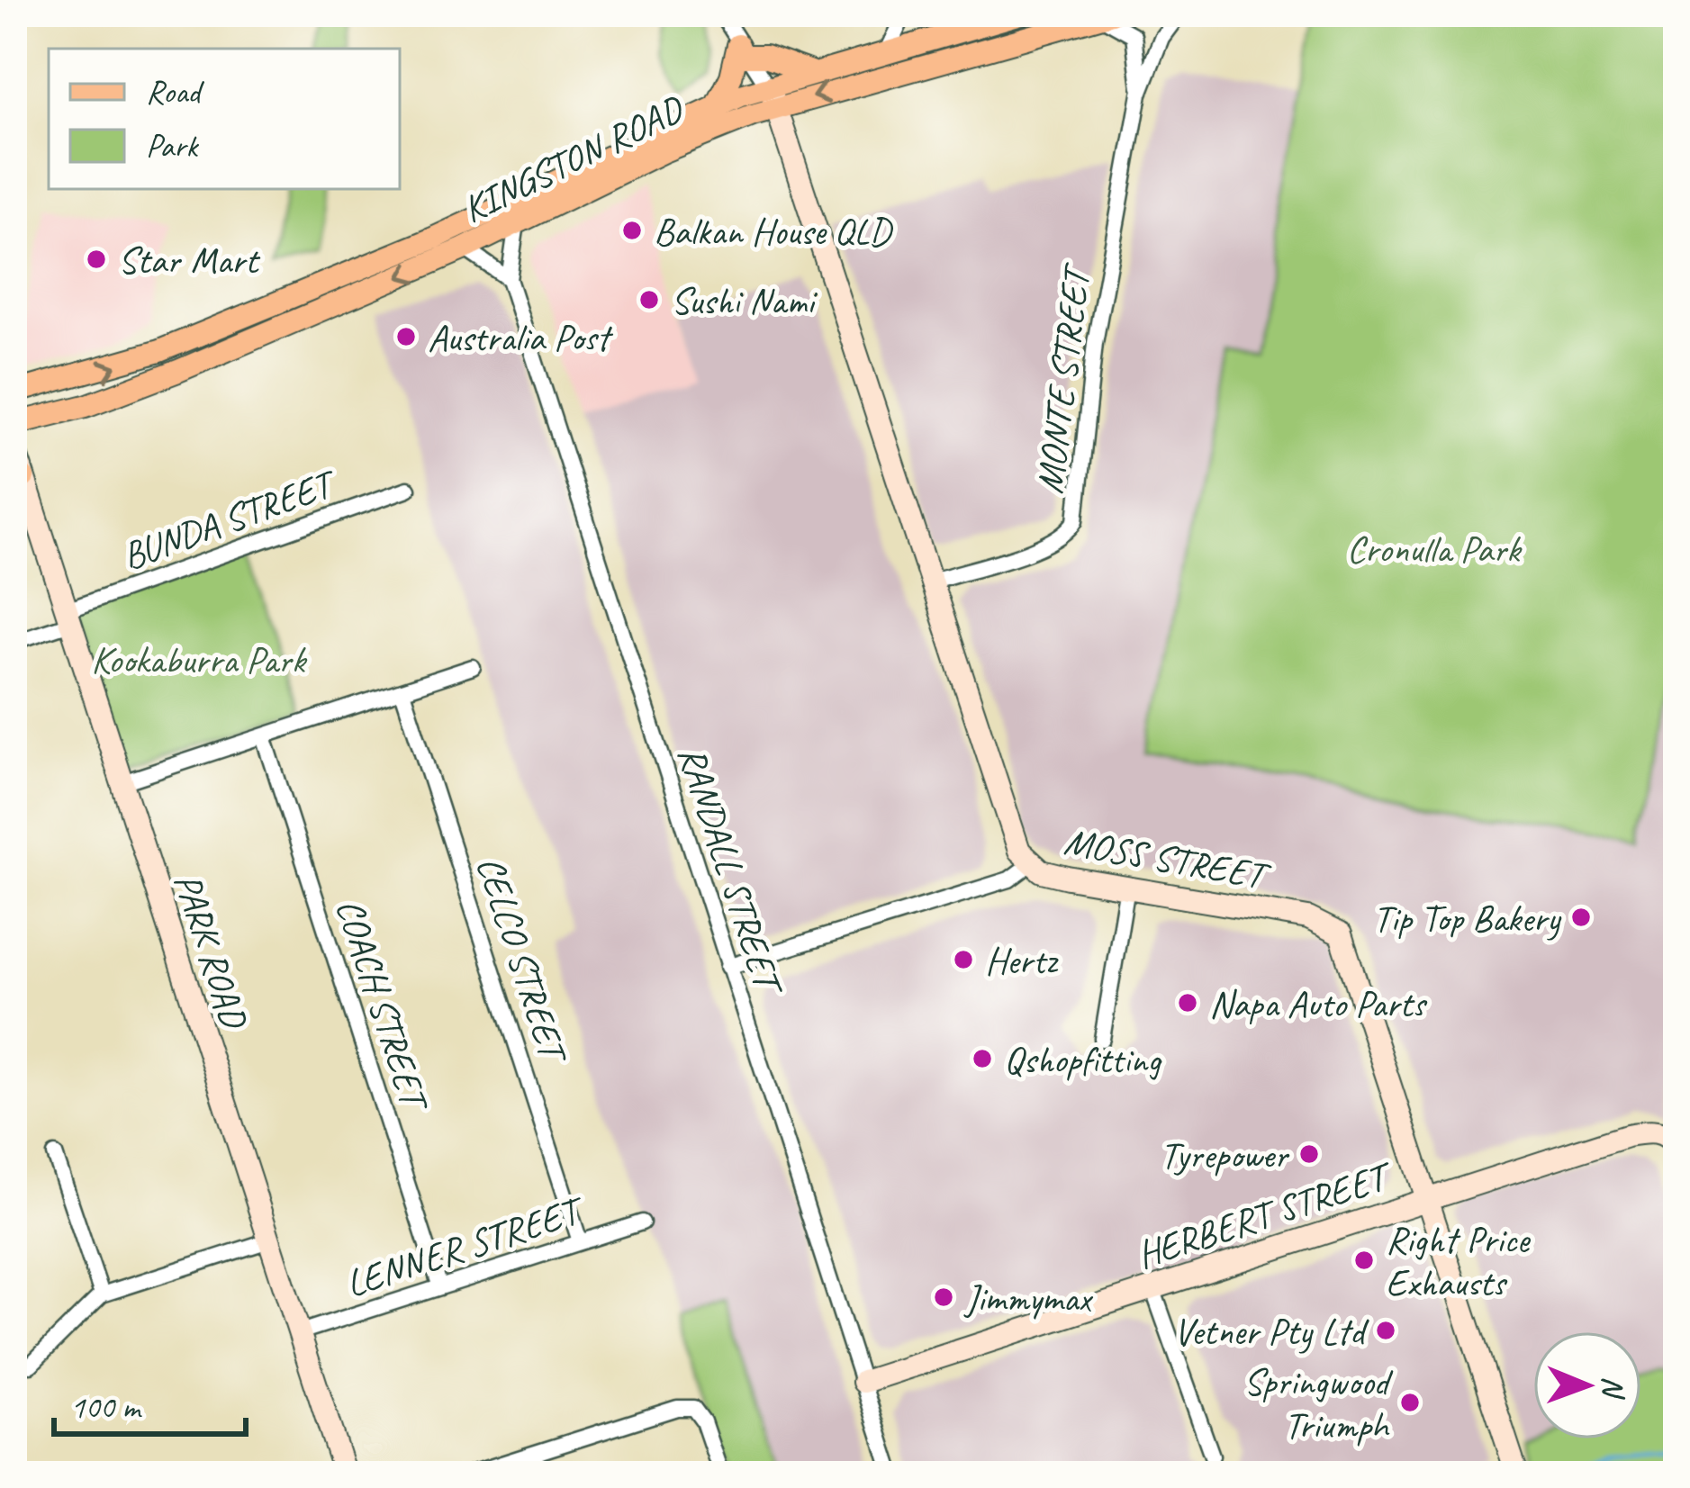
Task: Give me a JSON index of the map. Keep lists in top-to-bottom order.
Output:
{
  "streets": {
    "main road": ["KINGSTON ROAD"],
    "street": [
      "MONTE STREET",
      "BUNDA STREET",
      "MOSS STREET",
      "RANDALL STREET",
      "PARK ROAD",
      "CELCO STREET",
      "COACH STREET",
      "HERBERT STREET",
      "LENNER STREET"
    ]
  },
  "crossings": [
    ["KINGSTON ROAD", "MONTE STREET"],
    ["KINGSTON ROAD", "MOSS STREET"],
    ["KINGSTON ROAD", "RANDALL STREET"],
    ["MONTE STREET", "MOSS STREET"],
    ["BUNDA STREET", "PARK ROAD"],
    ["MOSS STREET", "HERBERT STREET"],
    ["RANDALL STREET", "HERBERT STREET"],
    ["PARK ROAD", "LENNER STREET"],
    ["CELCO STREET", "LENNER STREET"],
    ["COACH STREET", "LENNER STREET"]
  ],
  "parks": ["Cronulla Park", "Kookaburra Park"],
  "places": [
    "Balkan House QLD",
    "Star Mart",
    "Sushi Nami",
    "Australia Post",
    "Tip Top Bakery",
    "Hertz",
    "Napa Auto Parts",
    "Qshopfitting",
    "Tyrepower",
    "Right Price Exhausts",
    "Jimmymax",
    "Vetner Pty Ltd",
    "Springwood Triumph"
  ],
  "legend": ["Road", "Park"],
  "scale_bar": "100 m",
  "north": "right"
}
